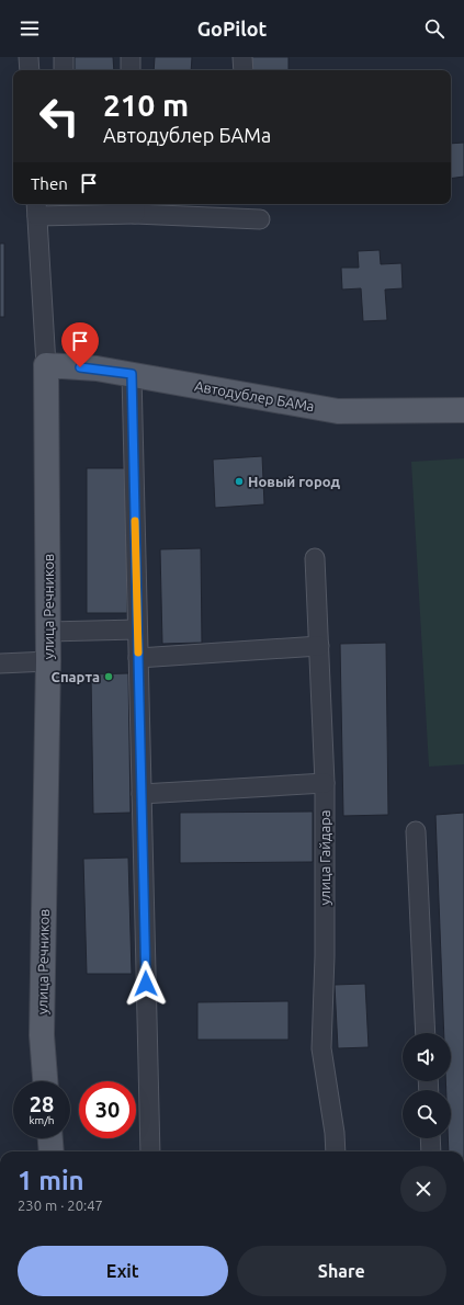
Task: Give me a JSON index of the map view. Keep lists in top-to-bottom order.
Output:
{
  "streets": {
    "main road": ["Автодублер БАМа", "улица Речников"],
    "street": ["улица Гайдара"]
  },
  "crossings": [
    ["Автодублер БАМа", "улица Речников"]
  ],
  "places": ["Новый город", "Спарта"],
  "page": {
    "header": "GoPilot",
    "turn": ["210 m", "Автодублер БАМа"],
    "then": "Then",
    "speed": "28 km/h",
    "limit": "30",
    "heading": ["1 min", "230 m · 20:47"],
    "buttons": ["Exit", "Share"]
  }
}
